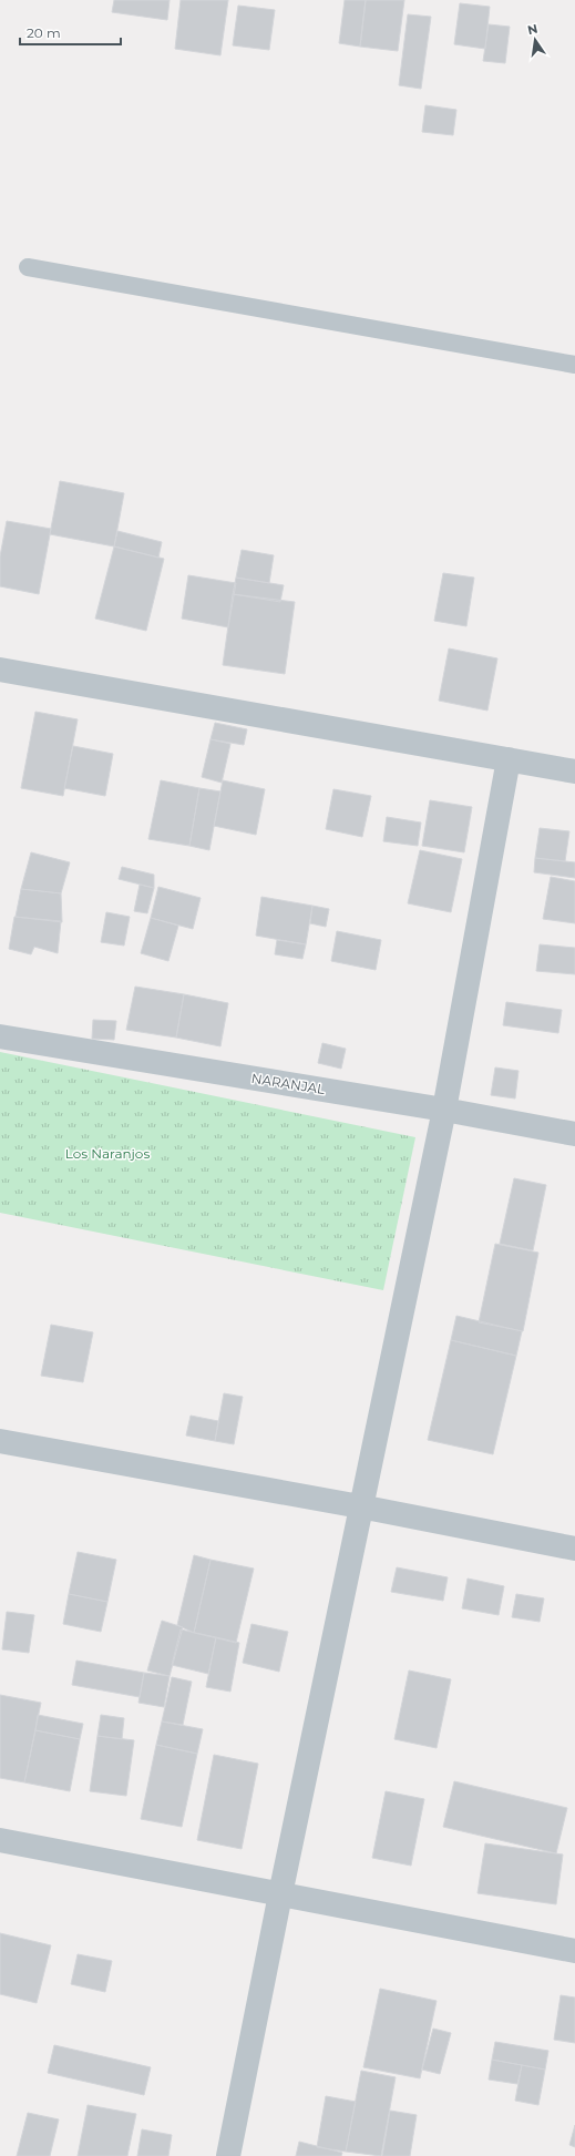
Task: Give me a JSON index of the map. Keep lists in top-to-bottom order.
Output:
{
  "streets": {
    "street": ["NARANJAL"]
  },
  "parks": ["Los Naranjos"],
  "scale_bar": "20 m",
  "north": "top"
}
